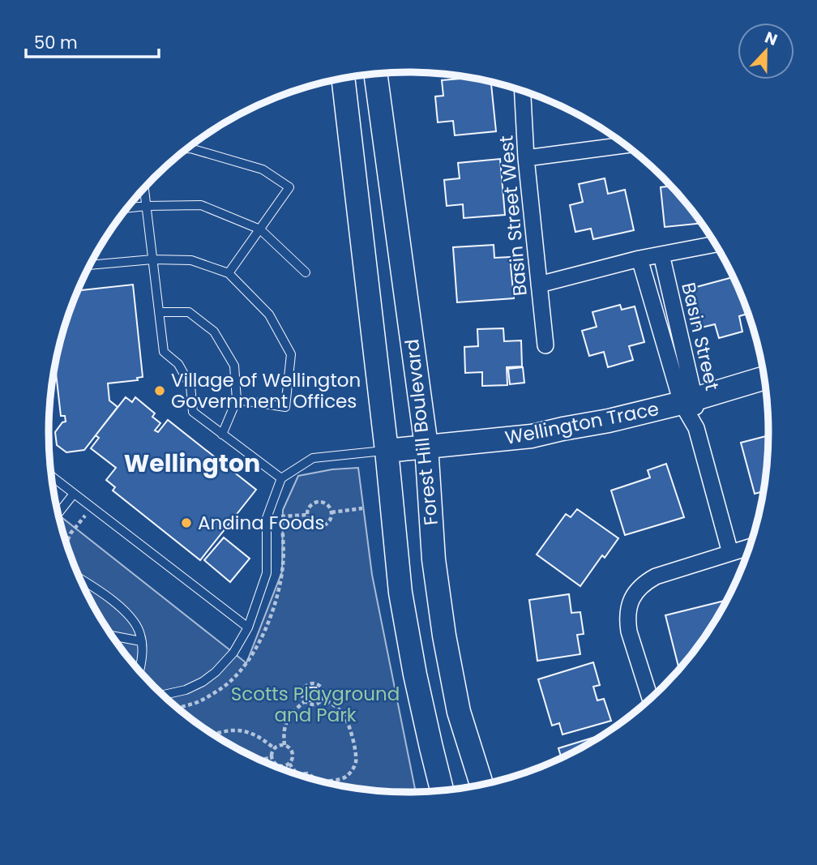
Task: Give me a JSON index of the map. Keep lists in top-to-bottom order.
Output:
{
  "streets": {
    "main road": ["Wellington Trace", "Forest Hill Boulevard"],
    "street": ["Basin Street West", "Basin Street"]
  },
  "crossings": [
    ["Basin Street", "Wellington Trace"],
    ["Wellington Trace", "Forest Hill Boulevard"]
  ],
  "districts": ["Wellington"],
  "parks": ["Scotts Playground and Park"],
  "places": ["Village of Wellington Government Offices", "Andina Foods"],
  "scale_bar": "50 m",
  "north": "top"
}
